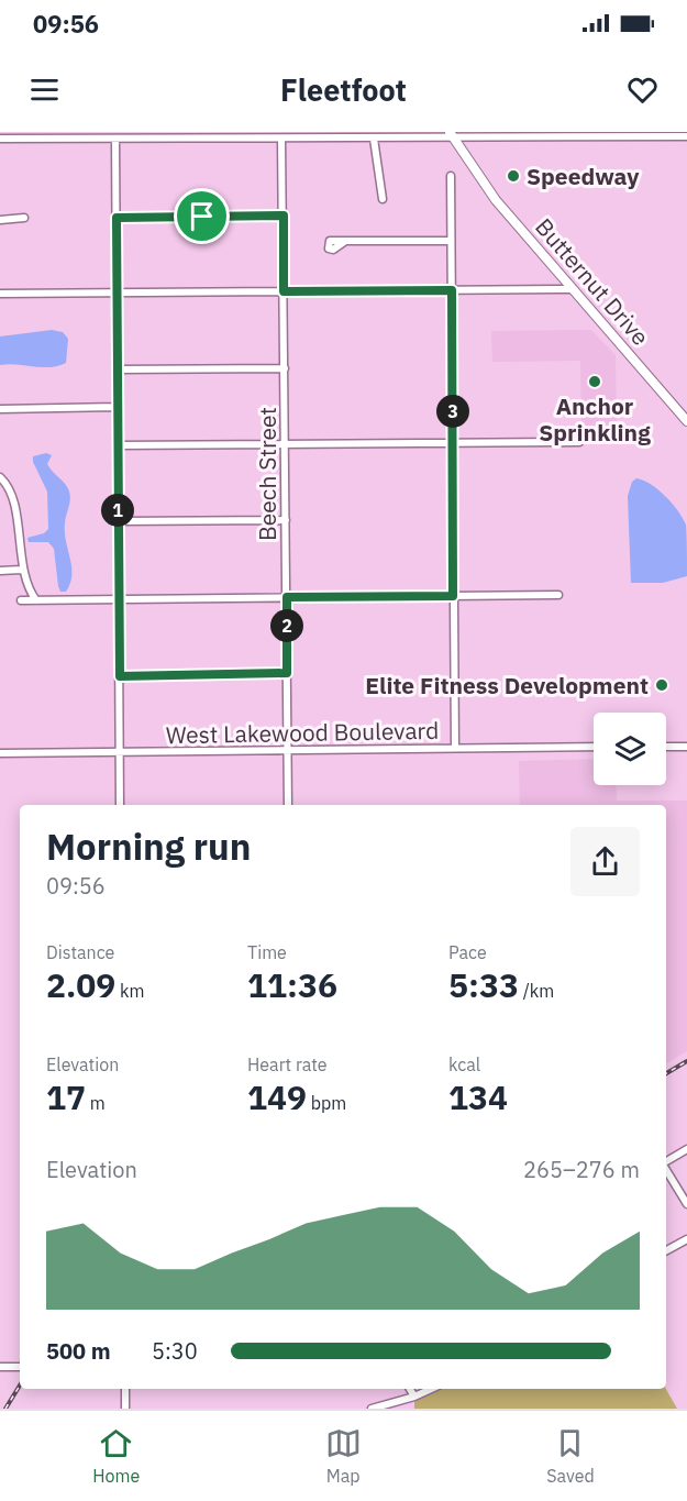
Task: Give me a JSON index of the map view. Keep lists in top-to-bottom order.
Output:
{
  "streets": {
    "main road": ["Butternut Drive"],
    "street": ["Beech Street", "West Lakewood Boulevard"]
  },
  "crossings": [
    ["Beech Street", "West Lakewood Boulevard"]
  ],
  "places": ["Speedway", "Anchor Sprinkling", "Elite Fitness Development"],
  "page": {
    "status": "09:56",
    "header": "Fleetfoot",
    "pins": ["3", "1", "2"],
    "heading": ["Morning run", "09:56"],
    "stats": [
      ["Distance", "2.09 km"],
      ["Time", "11:36"],
      ["Pace", "5:33 /km"],
      ["Elevation", "17 m"],
      ["Heart rate", "149 bpm"],
      ["kcal", "134"]
    ],
    "chart": ["Elevation", "265–276 m"],
    "list": [
      {
        "name": "500 m",
        "note": "5:30"
      }
    ],
    "tabs": ["Home", "Map", "Saved"]
  }
}
